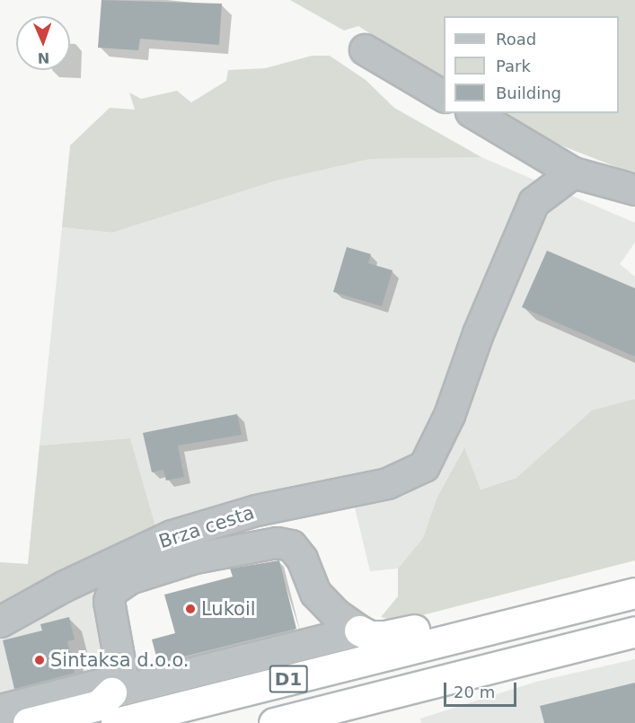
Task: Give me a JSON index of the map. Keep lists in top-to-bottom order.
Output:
{
  "streets": {
    "highway": ["D1"],
    "street": ["Brza cesta"]
  },
  "places": ["Lukoil", "Sintaksa d.o.o."],
  "legend": ["Road", "Park", "Building"],
  "scale_bar": "20 m",
  "north": "bottom"
}
